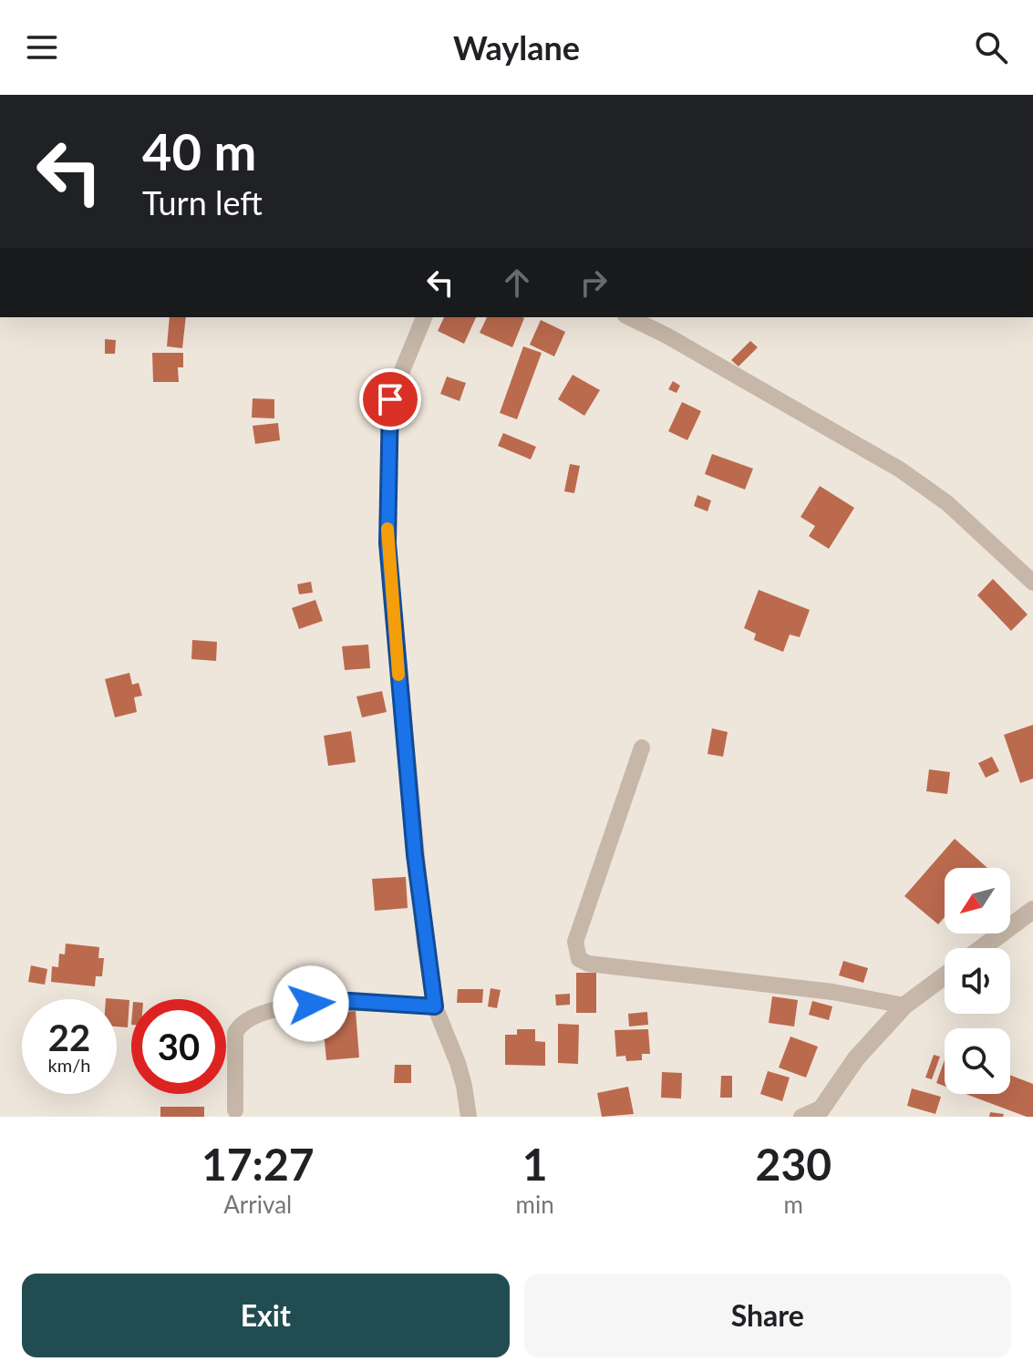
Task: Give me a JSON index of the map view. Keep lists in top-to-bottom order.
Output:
{
  "north": "bottom left",
  "page": {
    "header": "Waylane",
    "turn": ["40 m", "Turn left"],
    "speed": "22 km/h",
    "limit": "30",
    "eta": [
      "17:27",
      "Arrival",
      "1",
      "min",
      "230",
      "m"
    ],
    "buttons": ["Exit", "Share"]
  }
}
